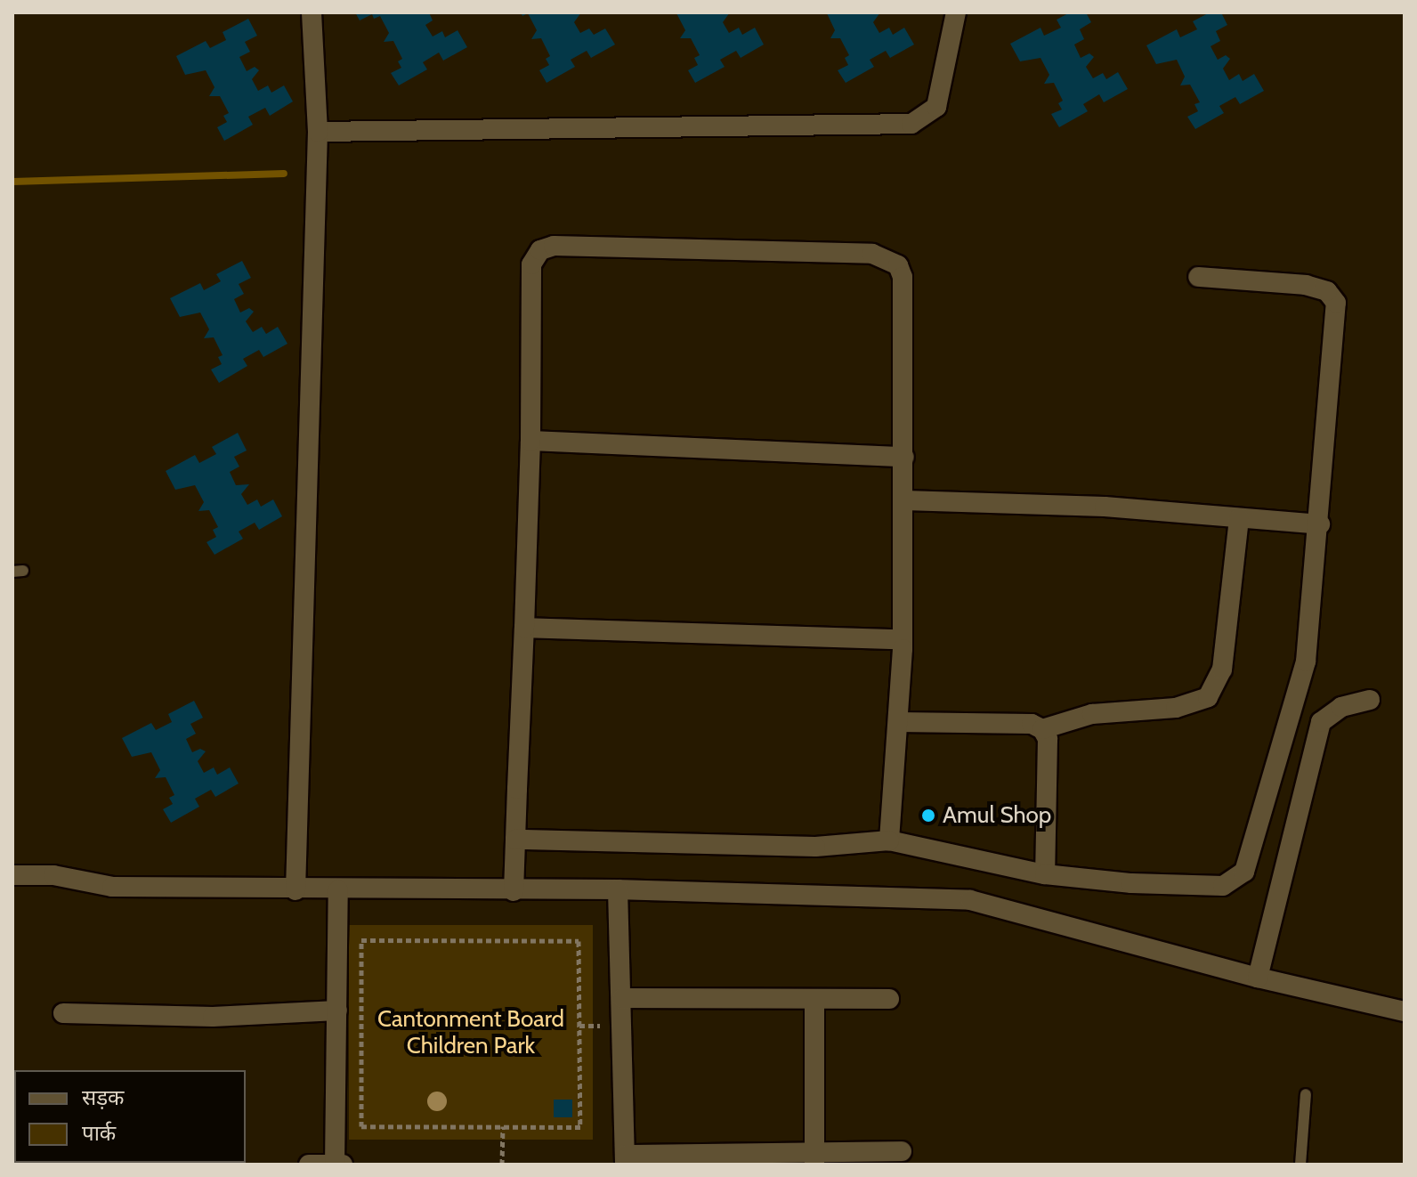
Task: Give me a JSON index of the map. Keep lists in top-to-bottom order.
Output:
{
  "parks": ["Cantonment Board Children Park"],
  "places": ["Amul Shop"],
  "legend": ["सड़क", "पार्क"]
}
